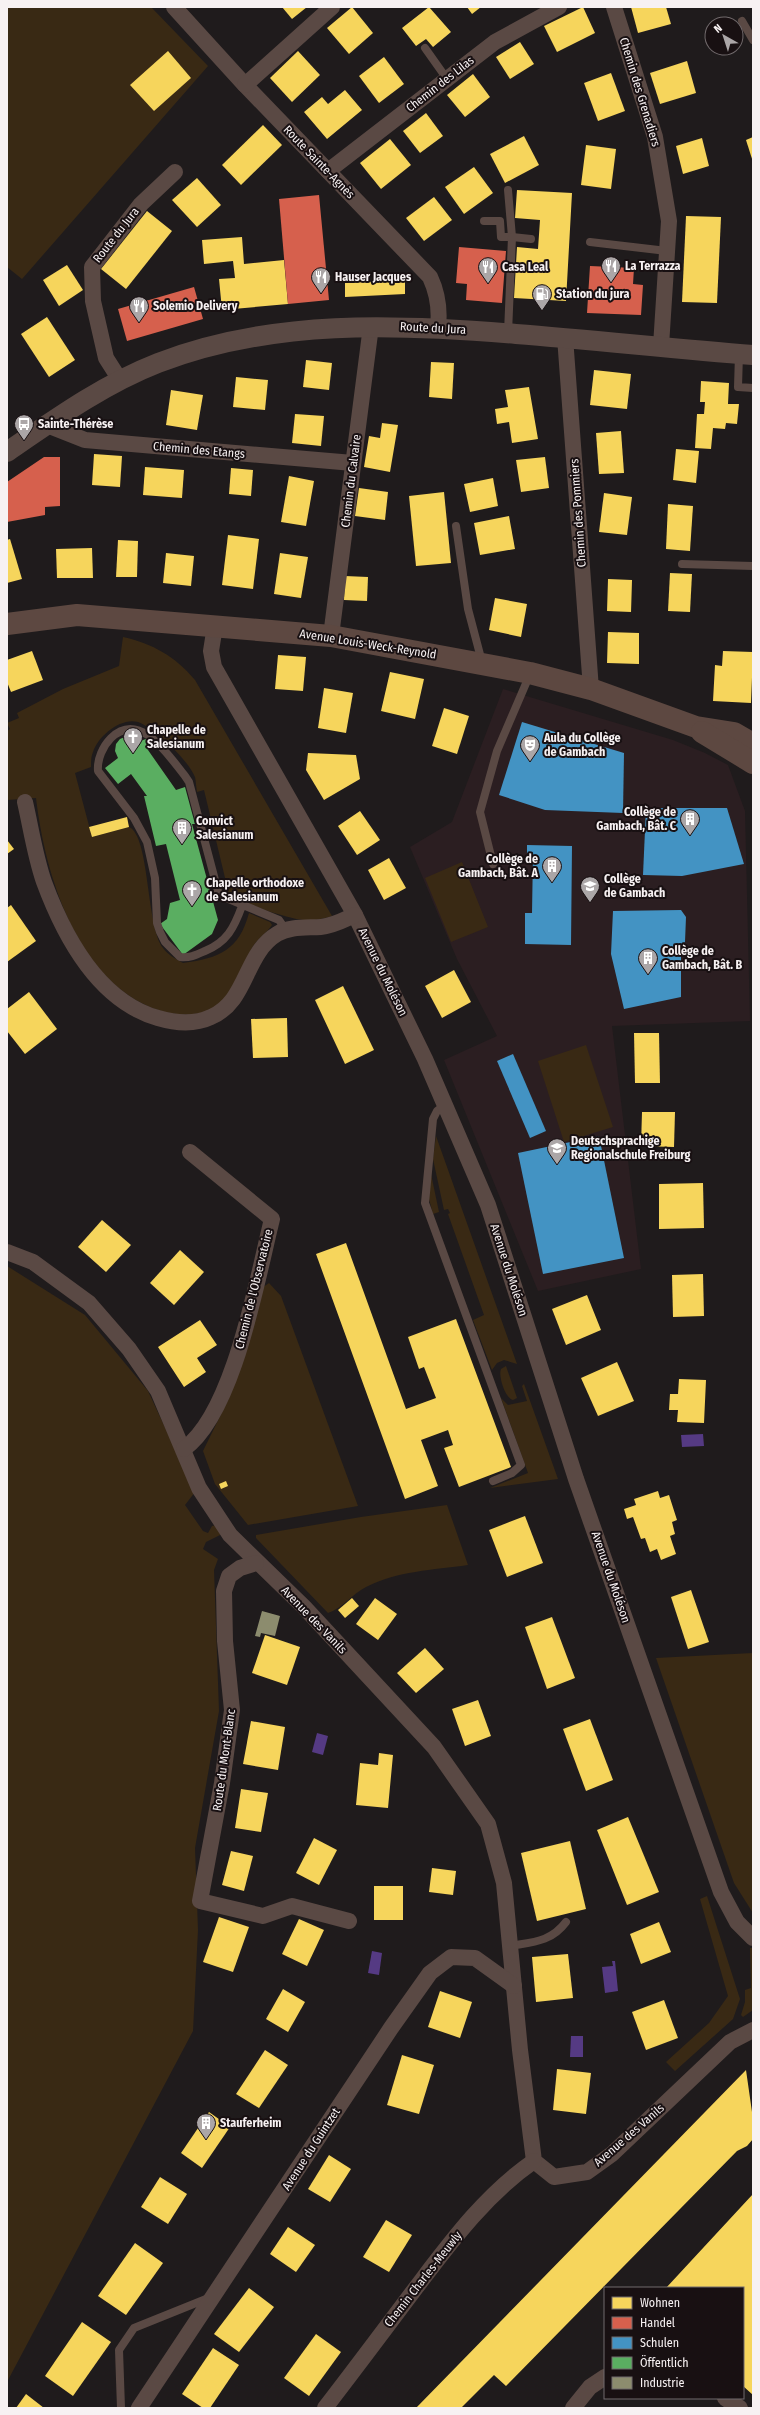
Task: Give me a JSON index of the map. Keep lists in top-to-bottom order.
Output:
{
  "streets": {
    "main road": ["Avenue Louis-Weck-Reynold"],
    "street": [
      "Chemin des Lilas",
      "Chemin des Grenadiers",
      "Route Sainte-Agnès",
      "Route du Jura",
      "Chemin des Etangs",
      "Chemin du Calvaire",
      "Chemin des Pommiers",
      "Avenue du Moléson",
      "Chemin de l'Observatoire",
      "Avenue des Vanils",
      "Route du Mont-Blanc",
      "Avenue du Guintzet",
      "Chemin Charles-Meuwly"
    ]
  },
  "crossings": [
    ["Chemin des Lilas", "Route Sainte-Agnès"],
    ["Chemin des Grenadiers", "Route du Jura"],
    ["Route Sainte-Agnès", "Route du Jura"],
    ["Route du Jura", "Chemin des Etangs"],
    ["Route du Jura", "Chemin du Calvaire"],
    ["Route du Jura", "Chemin des Pommiers"],
    ["Chemin des Etangs", "Chemin du Calvaire"],
    ["Chemin du Calvaire", "Avenue Louis-Weck-Reynold"],
    ["Chemin des Pommiers", "Avenue Louis-Weck-Reynold"],
    ["Avenue Louis-Weck-Reynold", "Avenue du Moléson"],
    ["Chemin de l'Observatoire", "Avenue des Vanils"],
    ["Avenue des Vanils", "Route du Mont-Blanc"],
    ["Avenue des Vanils", "Avenue du Guintzet"],
    ["Avenue des Vanils", "Chemin Charles-Meuwly"]
  ],
  "places": {
    "restaurant": [
      "La Terrazza",
      "Casa Leal",
      "Hauser Jacques",
      "Solemio Delivery"
    ],
    "fuel station": ["Station du jura"],
    "bus stop": ["Sainte-Thérèse"],
    "church": ["Chapelle de Salesianum", "Chapelle orthodoxe de Salesianum"],
    "theatre": ["Aula du Collège de Gambach"],
    "building": [
      "Collège de Gambach, Bât. C",
      "Convict Salesianum",
      "Collège de Gambach, Bât. A",
      "Collège de Gambach, Bât. B",
      "Stauferheim"
    ],
    "school or university": ["Collège de Gambach", "Deutschsprachige Regionalschule Freiburg"]
  },
  "legend": [
    "Wohnen",
    "Handel",
    "Schulen",
    "Öffentlich",
    "Industrie"
  ],
  "north": "top left"
}
